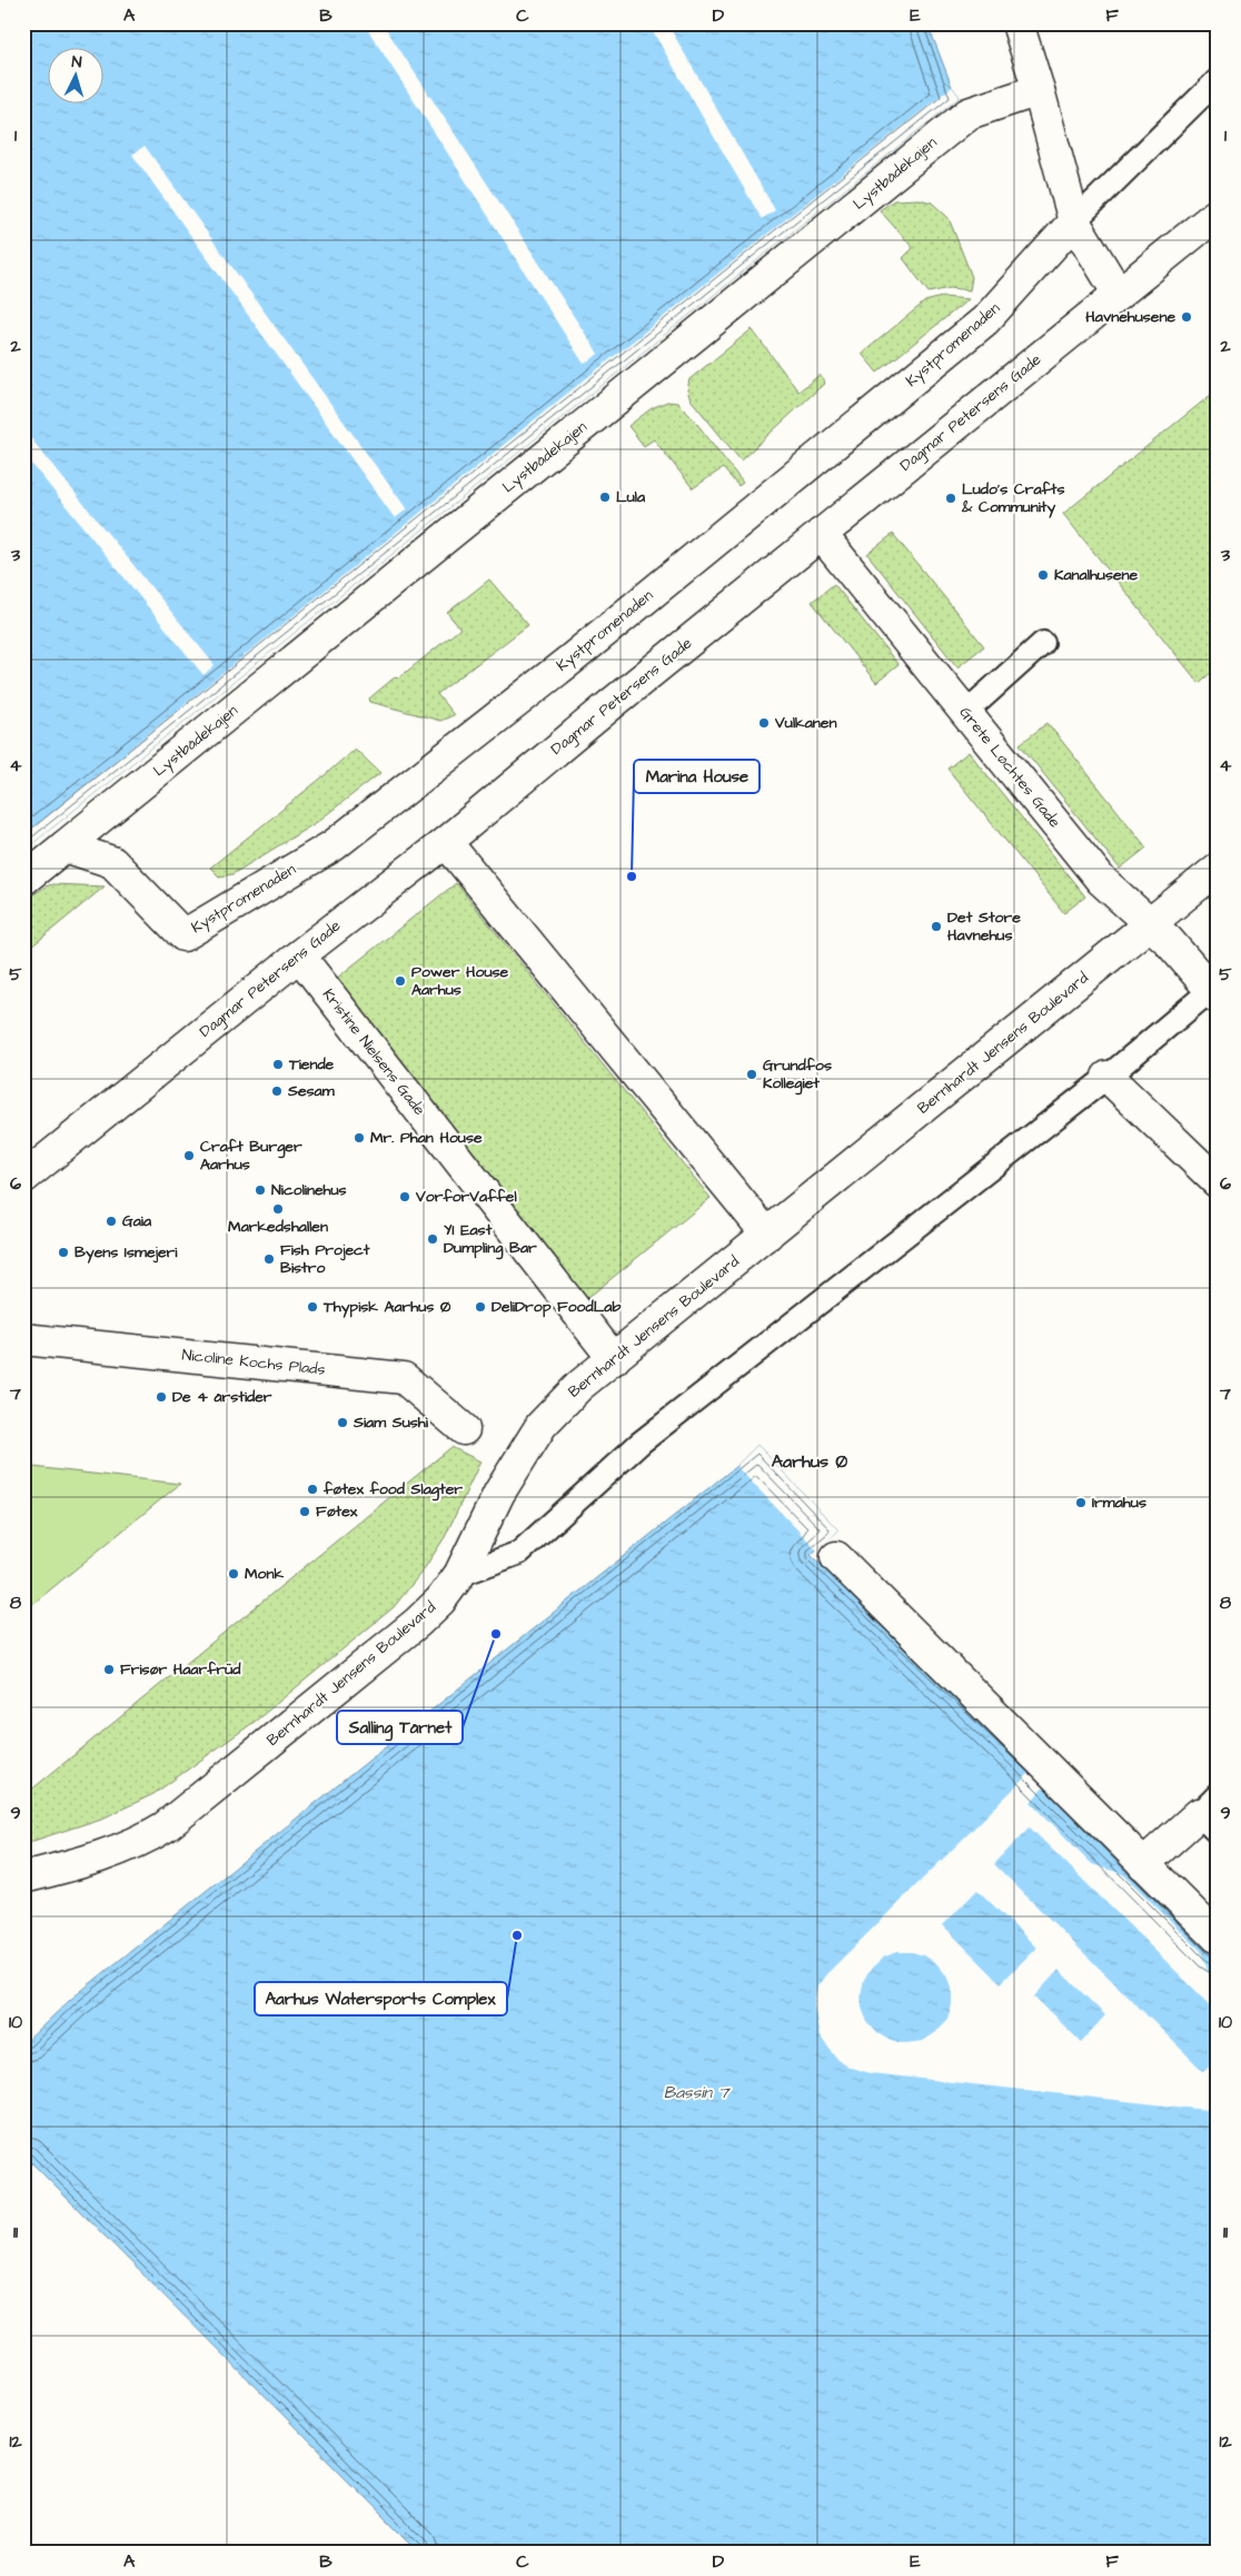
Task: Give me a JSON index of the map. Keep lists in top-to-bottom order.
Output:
{
  "streets": {
    "street": [
      "Lystbådekajen",
      "Kystpromenaden",
      "Dagmar Petersens Gade",
      "Grete Løchtes Gade",
      "Bernhardt Jensens Boulevard",
      "Kristine Nielsens Gade",
      "Nicoline Kochs Plads"
    ]
  },
  "crossings": [
    ["Lystbådekajen", "Kystpromenaden"],
    ["Dagmar Petersens Gade", "Grete Løchtes Gade"],
    ["Dagmar Petersens Gade", "Kristine Nielsens Gade"],
    ["Grete Løchtes Gade", "Bernhardt Jensens Boulevard"],
    ["Bernhardt Jensens Boulevard", "Kristine Nielsens Gade"]
  ],
  "districts": ["Aarhus Ø"],
  "water": ["Bassin 7"],
  "places": [
    "Havnehusene",
    "Lula",
    "Ludo's Crafts & Community",
    "Kanalhusene",
    "Vulkanen",
    "Marina House",
    "Det Store Havnehus",
    "Power House Aarhus",
    "Tiende",
    "Grundfos Kollegiet",
    "Sesam",
    "Mr. Phan House",
    "Craft Burger Aarhus",
    "Nicolinehus",
    "VorforVaffel",
    "Markedshallen",
    "Gaia",
    "YI East Dumpling Bar",
    "Byens Ismejeri",
    "Fish Project Bistro",
    "Thypisk Aarhus Ø",
    "DeliDrop FoodLab",
    "De 4 årstider",
    "Siam Sushi",
    "føtex food Slagter",
    "Irmahus",
    "Føtex",
    "Monk",
    "Salling Tårnet",
    "Frisør Haarfrüd",
    "Aarhus Watersports Complex"
  ],
  "north": "top",
  "grid": {
    "columns": [
      "A",
      "B",
      "C",
      "D",
      "E",
      "F"
    ],
    "rows": [
      "1",
      "2",
      "3",
      "4",
      "5",
      "6",
      "7",
      "8",
      "9",
      "10",
      "11",
      "12"
    ]
  }
}
